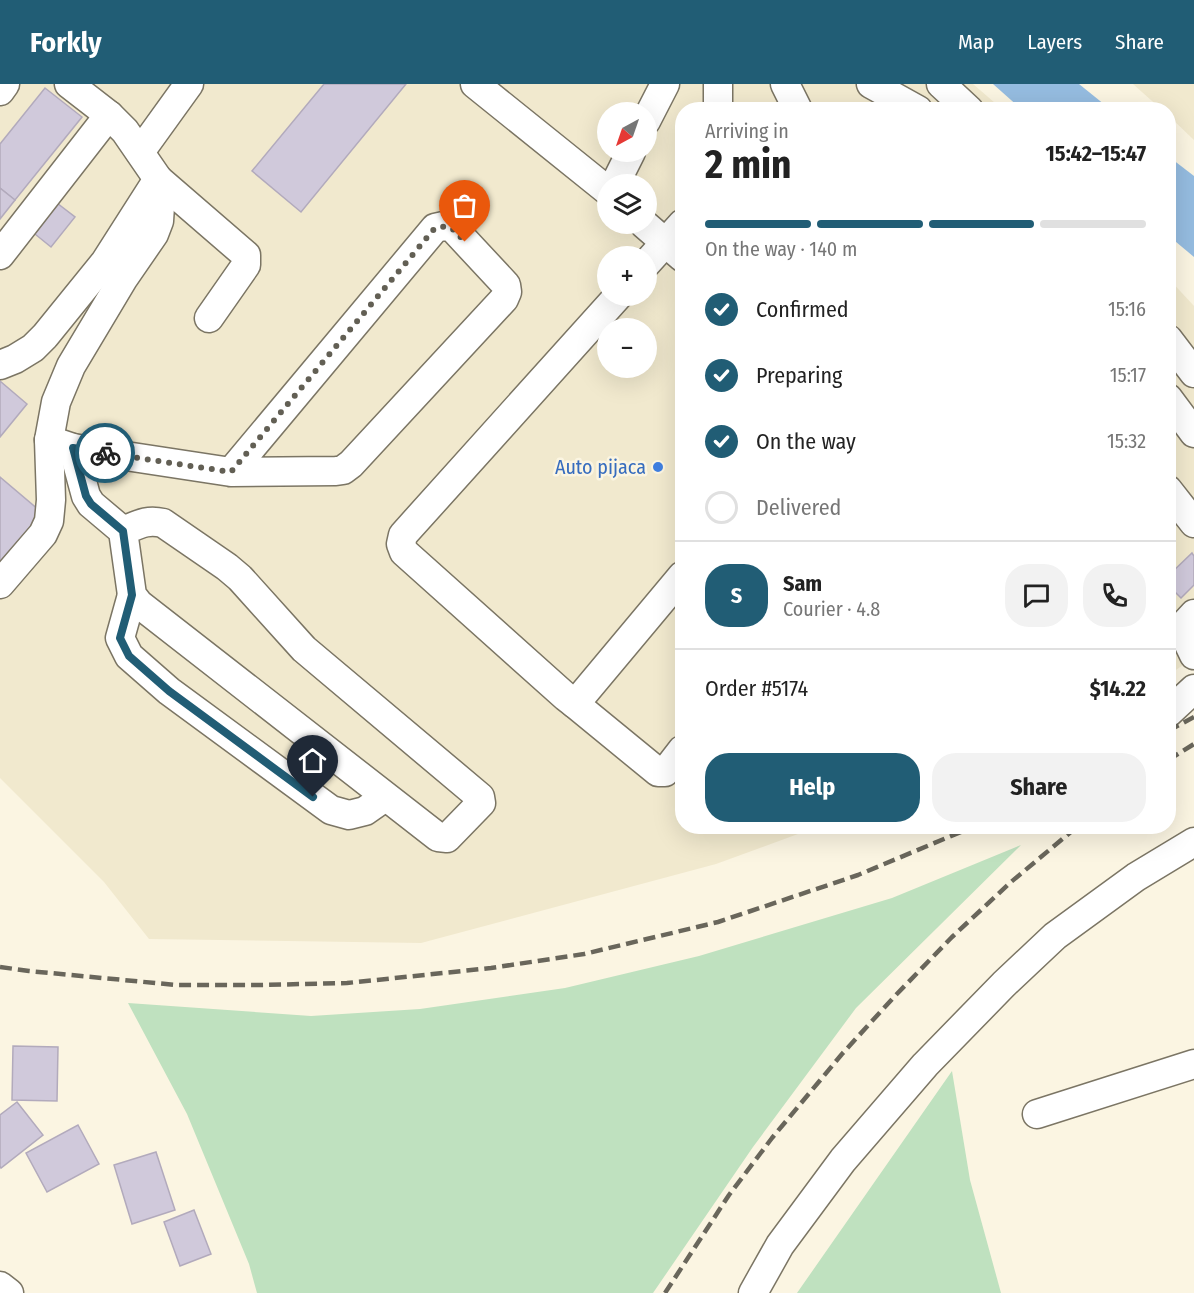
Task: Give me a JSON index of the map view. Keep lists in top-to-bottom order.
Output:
{
  "places": ["Auto pijaca"],
  "north": "bottom left",
  "page": {
    "header": "Forkly",
    "nav": ["Map", "Layers", "Share"],
    "map_buttons": ["+", "−"],
    "heading": ["2 min", "Arriving in", "15:42–15:47"],
    "panel": [
      "Sam",
      "Courier · 4.8",
      "Order #5174",
      "$14.22"
    ],
    "bar": "On the way · 140 m",
    "list": [
      ["Confirmed", "15:16"],
      ["Preparing", "15:17"],
      ["On the way", "15:32"],
      "Delivered"
    ],
    "round": "S",
    "buttons": ["Help", "Share"]
  }
}
